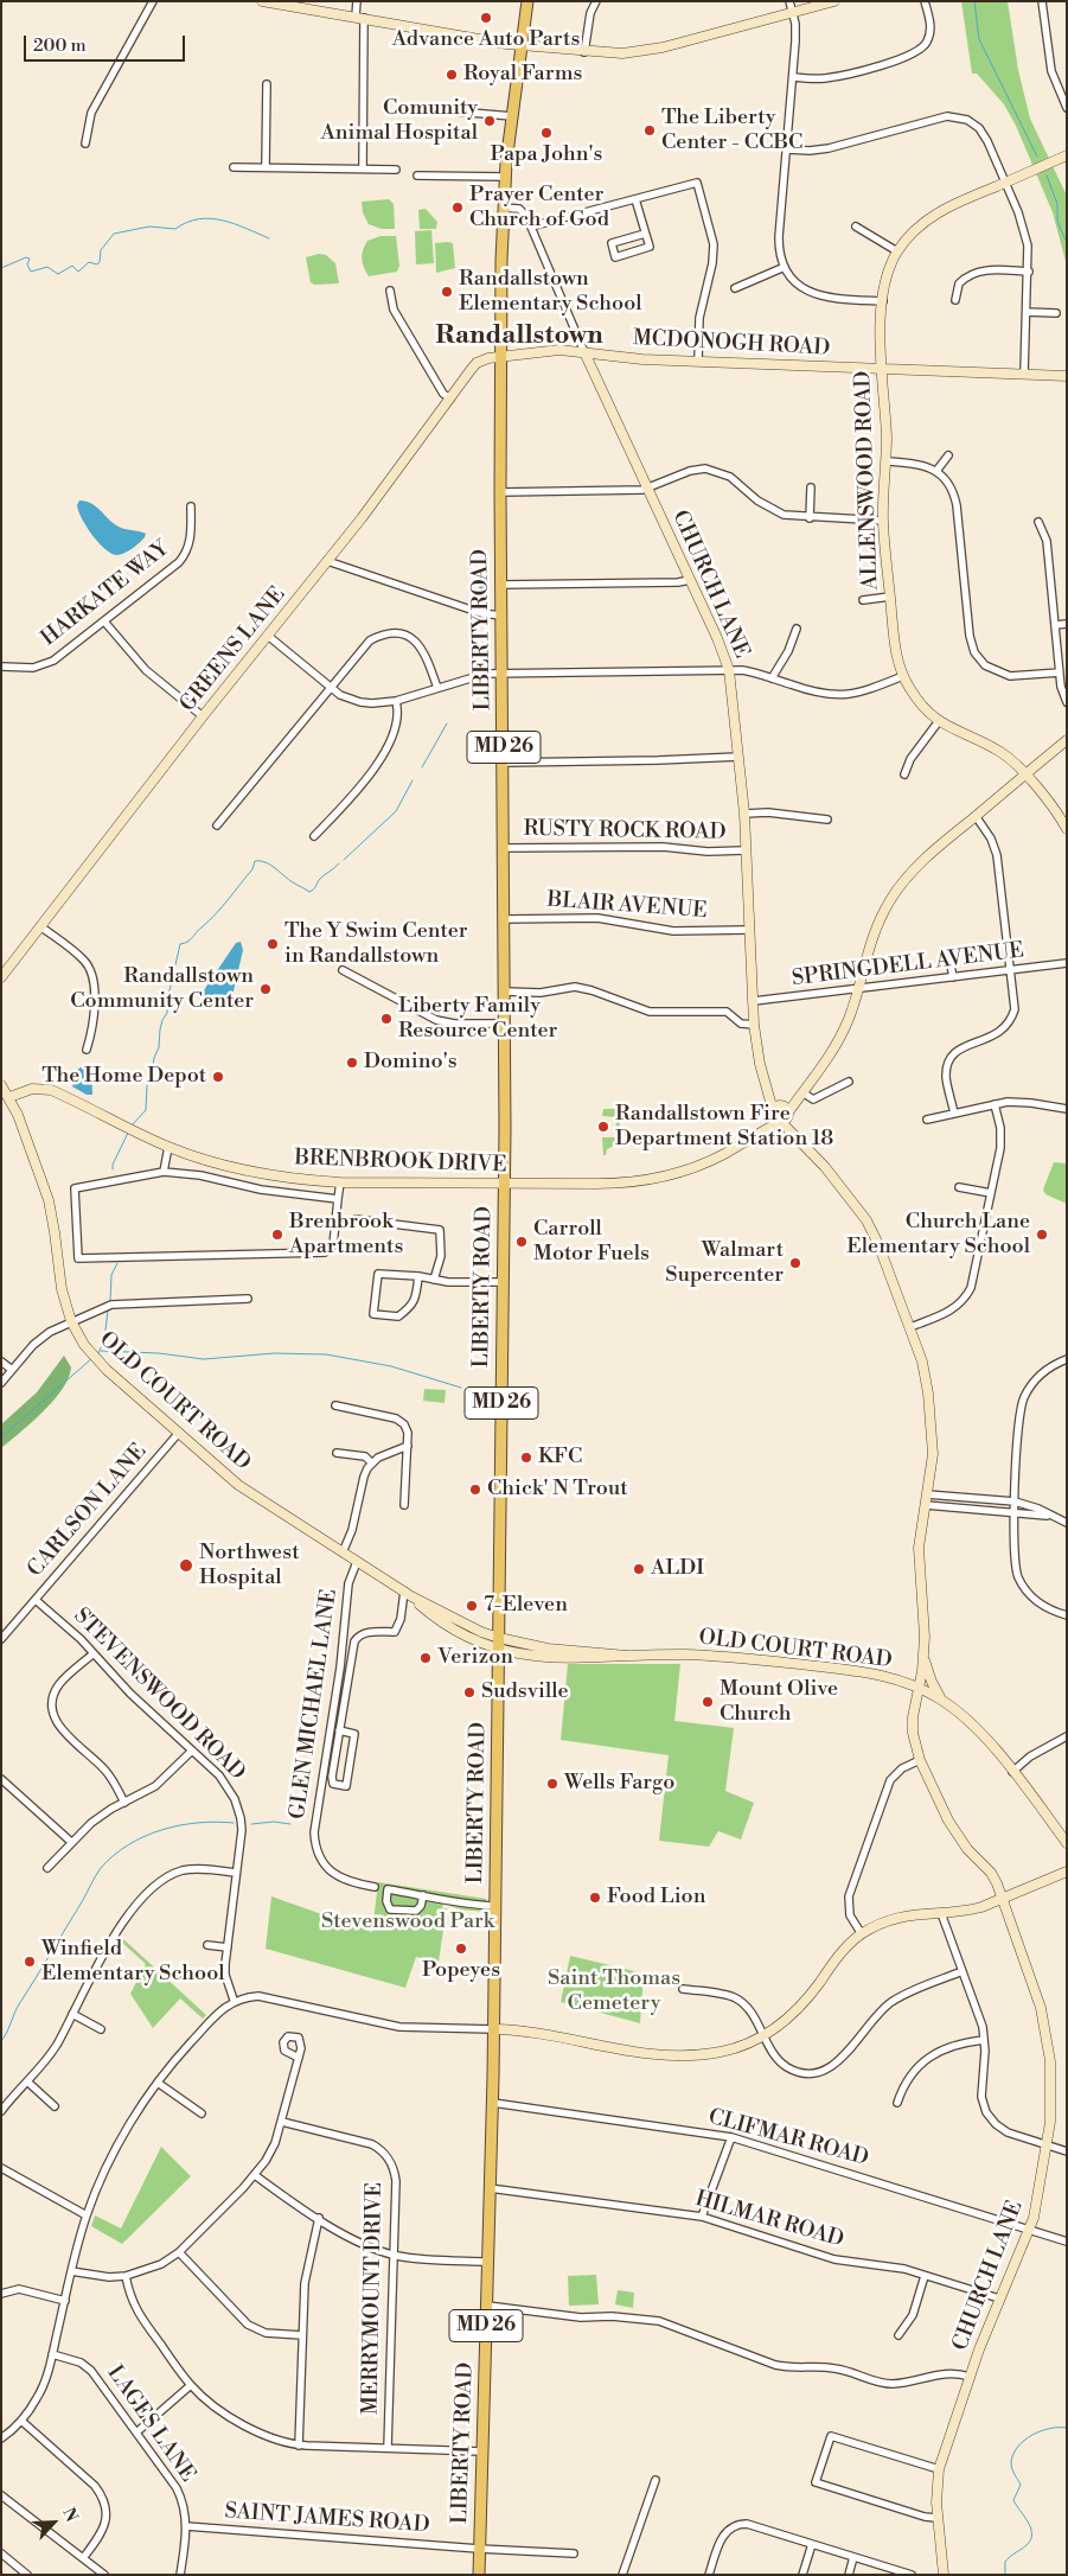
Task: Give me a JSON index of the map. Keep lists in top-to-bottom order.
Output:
{
  "streets": {
    "main road": ["LIBERTY ROAD", "MD 26"],
    "street": [
      "MCDONOGH ROAD",
      "ALLENSWOOD ROAD",
      "CHURCH LANE",
      "HARKATE WAY",
      "GREENS LANE",
      "RUSTY ROCK ROAD",
      "BLAIR AVENUE",
      "SPRINGDELL AVENUE",
      "BRENBROOK DRIVE",
      "OLD COURT ROAD",
      "CARLSON LANE",
      "STEVENSWOOD ROAD",
      "GLEN MICHAEL LANE",
      "CLIFMAR ROAD",
      "HILMAR ROAD",
      "MERRYMOUNT DRIVE",
      "LAGES LANE",
      "SAINT JAMES ROAD"
    ]
  },
  "crossings": [
    ["MCDONOGH ROAD", "ALLENSWOOD ROAD"],
    ["MCDONOGH ROAD", "CHURCH LANE"],
    ["MCDONOGH ROAD", "LIBERTY ROAD"],
    ["MCDONOGH ROAD", "GREENS LANE"],
    ["ALLENSWOOD ROAD", "BRENBROOK DRIVE"],
    ["CHURCH LANE", "LIBERTY ROAD"],
    ["CHURCH LANE", "RUSTY ROCK ROAD"],
    ["CHURCH LANE", "BLAIR AVENUE"],
    ["CHURCH LANE", "SPRINGDELL AVENUE"],
    ["CHURCH LANE", "BRENBROOK DRIVE"],
    ["CHURCH LANE", "OLD COURT ROAD"],
    ["CHURCH LANE", "CLIFMAR ROAD"],
    ["CHURCH LANE", "HILMAR ROAD"],
    ["LIBERTY ROAD", "GREENS LANE"],
    ["LIBERTY ROAD", "RUSTY ROCK ROAD"],
    ["LIBERTY ROAD", "BLAIR AVENUE"],
    ["LIBERTY ROAD", "BRENBROOK DRIVE"],
    ["LIBERTY ROAD", "OLD COURT ROAD"],
    ["LIBERTY ROAD", "CLIFMAR ROAD"],
    ["LIBERTY ROAD", "HILMAR ROAD"],
    ["LIBERTY ROAD", "SAINT JAMES ROAD"],
    ["SPRINGDELL AVENUE", "BRENBROOK DRIVE"],
    ["BRENBROOK DRIVE", "OLD COURT ROAD"],
    ["OLD COURT ROAD", "CARLSON LANE"],
    ["OLD COURT ROAD", "GLEN MICHAEL LANE"],
    ["CARLSON LANE", "STEVENSWOOD ROAD"],
    ["LAGES LANE", "SAINT JAMES ROAD"]
  ],
  "districts": ["Randallstown"],
  "parks": ["Stevenswood Park", "Saint Thomas Cemetery"],
  "places": [
    "Advance Auto Parts",
    "Royal Farms",
    "Comunity Animal Hospital",
    "The Liberty Center - CCBC",
    "Papa John's",
    "Prayer Center Church of God",
    "Randallstown Elementary School",
    "The Y Swim Center in Randallstown",
    "Randallstown Community Center",
    "Liberty Family Resource Center",
    "Domino's",
    "The Home Depot",
    "Randallstown Fire Department Station 18",
    "Brenbrook Apartments",
    "Church Lane Elementary School",
    "Carroll Motor Fuels",
    "Walmart Supercenter",
    "KFC",
    "Chick' N Trout",
    "Northwest Hospital",
    "ALDI",
    "7-Eleven",
    "Verizon",
    "Sudsville",
    "Mount Olive Church",
    "Wells Fargo",
    "Food Lion",
    "Popeyes",
    "Winfield Elementary School"
  ],
  "scale_bar": "200 m",
  "north": "top right"
}
